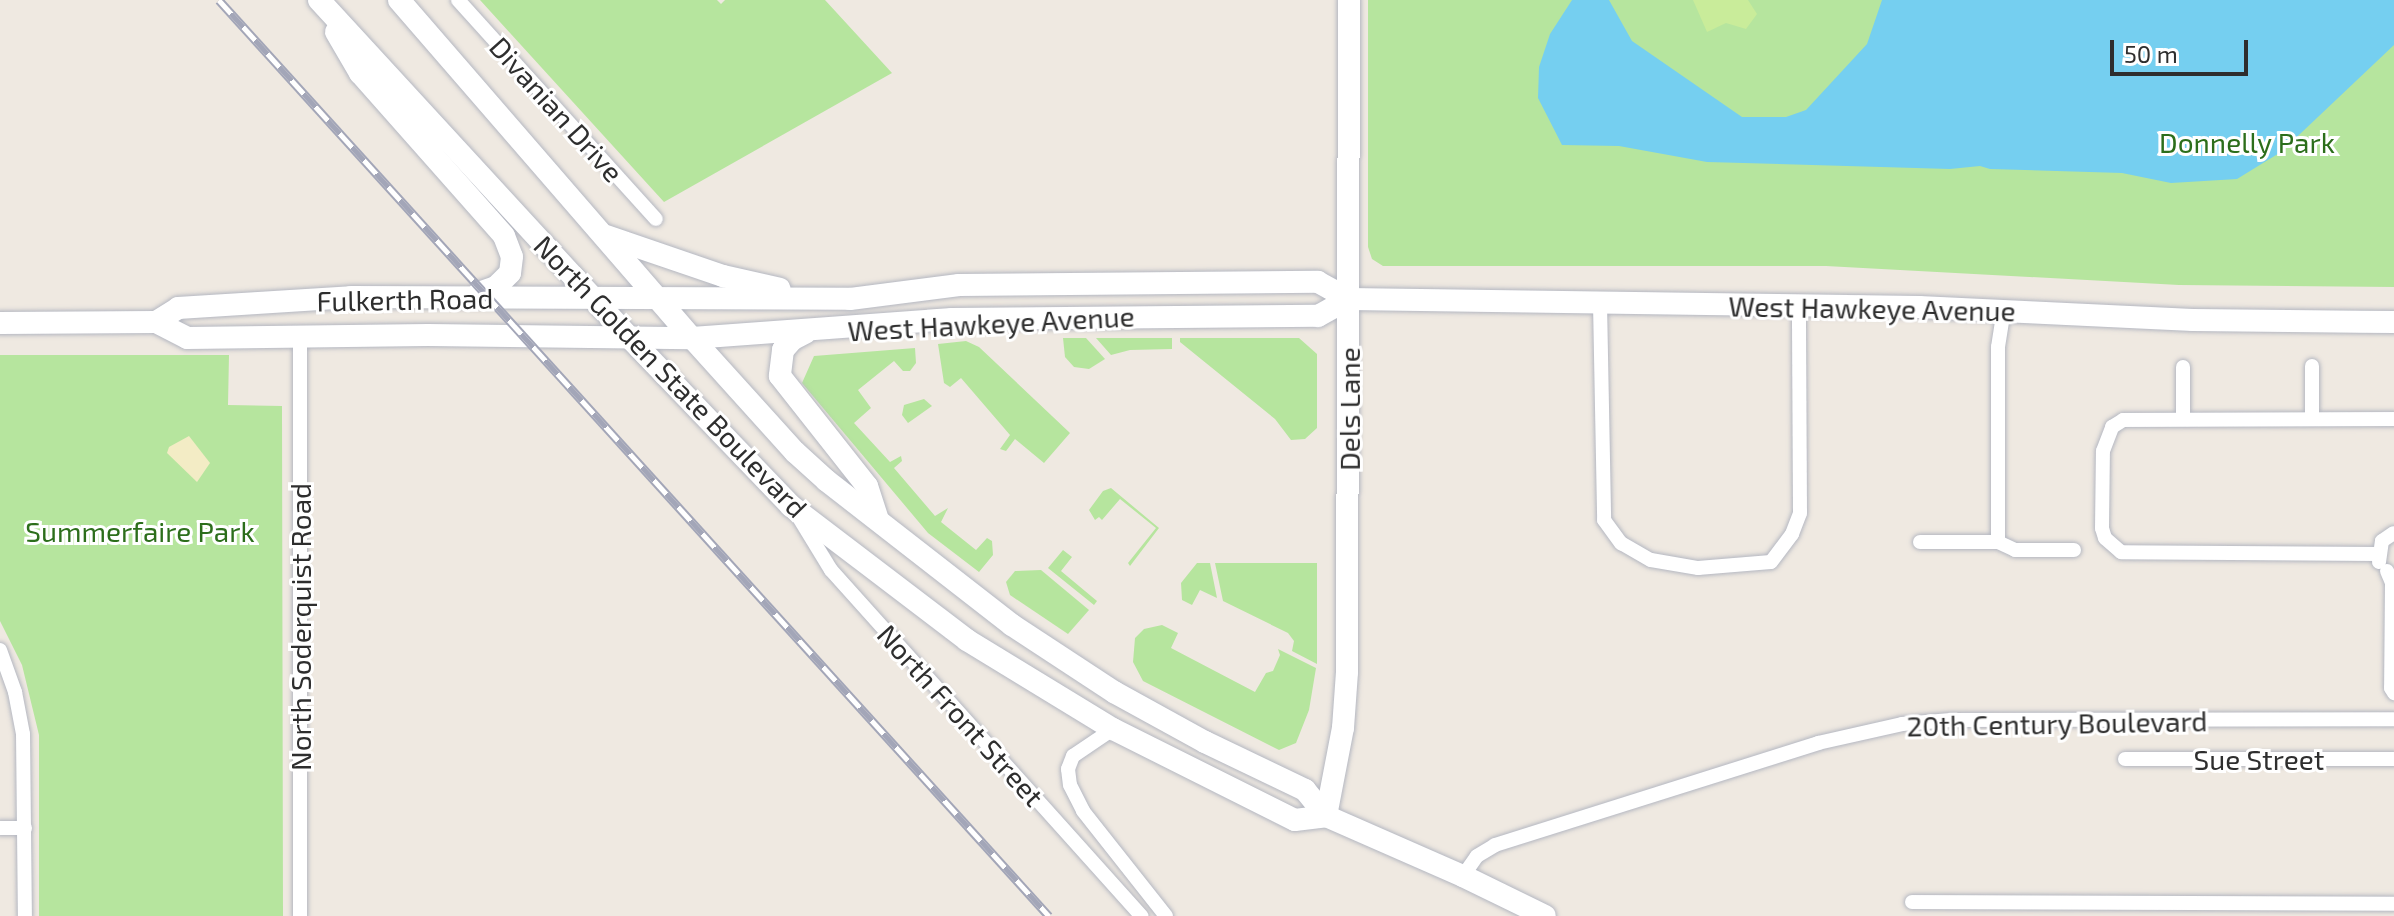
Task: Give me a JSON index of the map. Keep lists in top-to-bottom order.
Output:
{
  "streets": {
    "street": [
      "Divanian Drive",
      "Fulkerth Road",
      "West Hawkeye Avenue",
      "North Golden State Boulevard",
      "Dels Lane",
      "North Soderquist Road",
      "North Front Street",
      "20th Century Boulevard",
      "Sue Street"
    ]
  },
  "crossings": [
    ["Fulkerth Road", "West Hawkeye Avenue"],
    ["Fulkerth Road", "North Golden State Boulevard"],
    ["Fulkerth Road", "North Soderquist Road"],
    ["West Hawkeye Avenue", "North Golden State Boulevard"],
    ["West Hawkeye Avenue", "Dels Lane"],
    ["North Golden State Boulevard", "Dels Lane"],
    ["North Golden State Boulevard", "North Front Street"],
    ["North Golden State Boulevard", "20th Century Boulevard"]
  ],
  "parks": ["Donnelly Park", "Summerfaire Park"],
  "scale_bar": "50 m"
}
